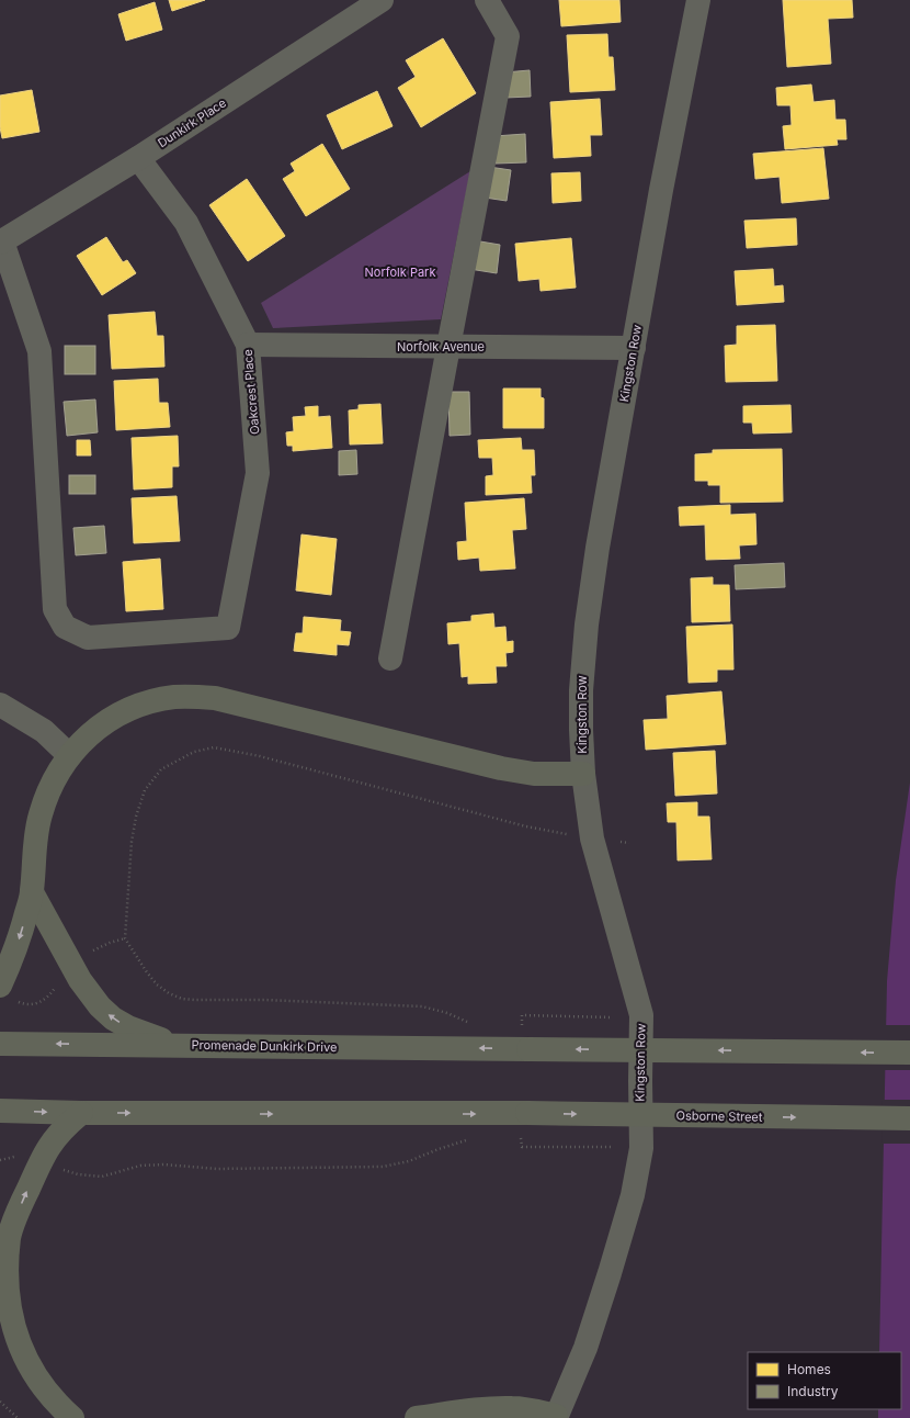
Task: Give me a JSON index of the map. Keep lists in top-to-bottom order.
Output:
{
  "streets": {
    "main road": ["Promenade Dunkirk Drive", "Osborne Street"],
    "street": [
      "Dunkirk Place",
      "Norfolk Avenue",
      "Kingston Row",
      "Oakcrest Place"
    ]
  },
  "crossings": [
    ["Dunkirk Place", "Oakcrest Place"],
    ["Norfolk Avenue", "Kingston Row"],
    ["Norfolk Avenue", "Oakcrest Place"]
  ],
  "parks": ["Norfolk Park"],
  "legend": ["Homes", "Industry"]
}
